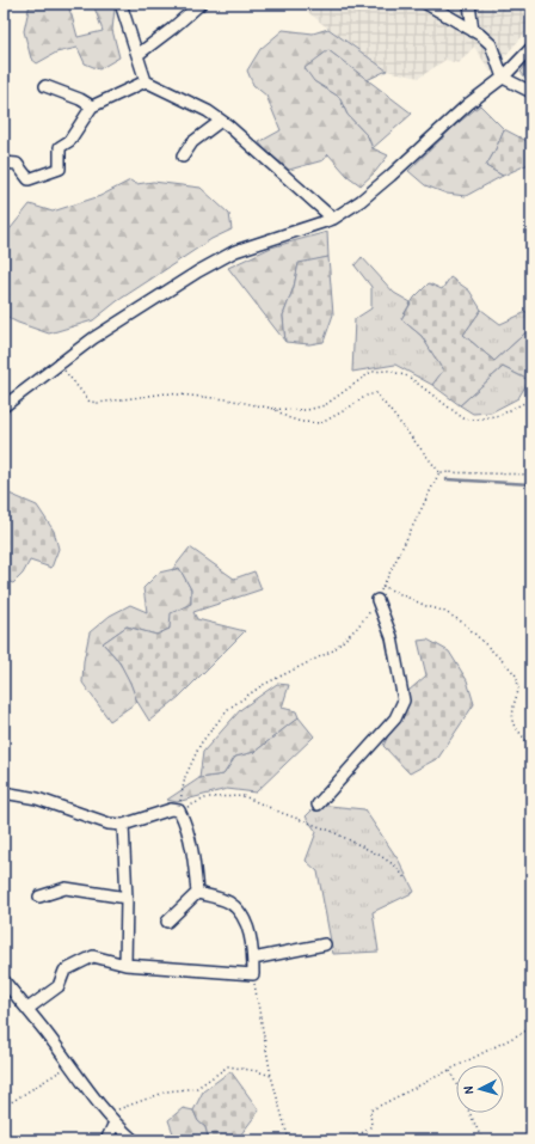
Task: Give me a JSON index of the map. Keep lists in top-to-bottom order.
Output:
{
  "north": "left"
}
